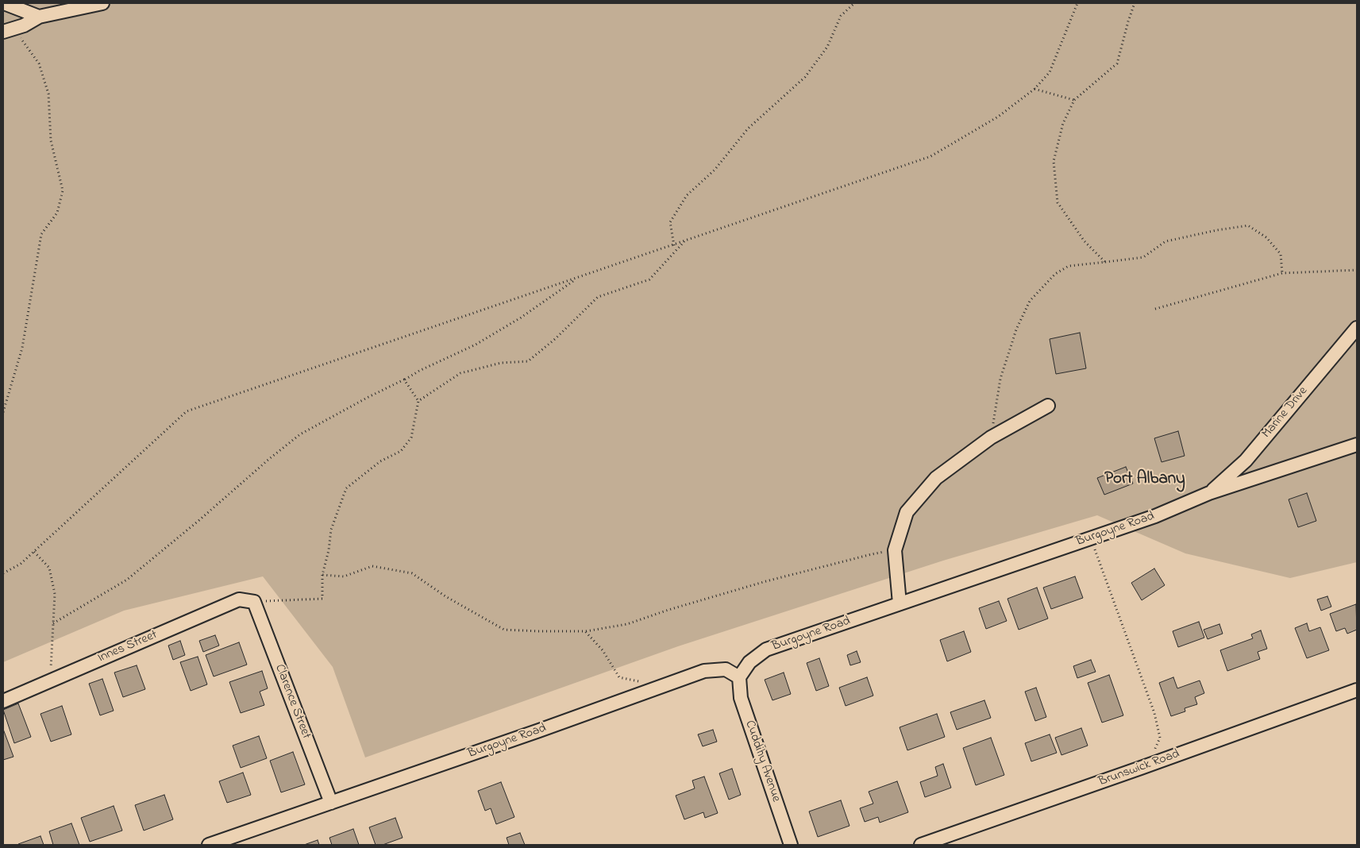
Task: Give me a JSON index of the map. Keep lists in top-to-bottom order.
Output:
{
  "streets": {
    "street": [
      "Marine Drive",
      "Burgoyne Road",
      "Innes Street",
      "Clarence Street",
      "Cuddihy Avenue",
      "Brunswick Road"
    ]
  },
  "crossings": [
    ["Marine Drive", "Burgoyne Road"],
    ["Burgoyne Road", "Clarence Street"],
    ["Burgoyne Road", "Cuddihy Avenue"],
    ["Innes Street", "Clarence Street"]
  ],
  "districts": ["Port Albany"]
}
